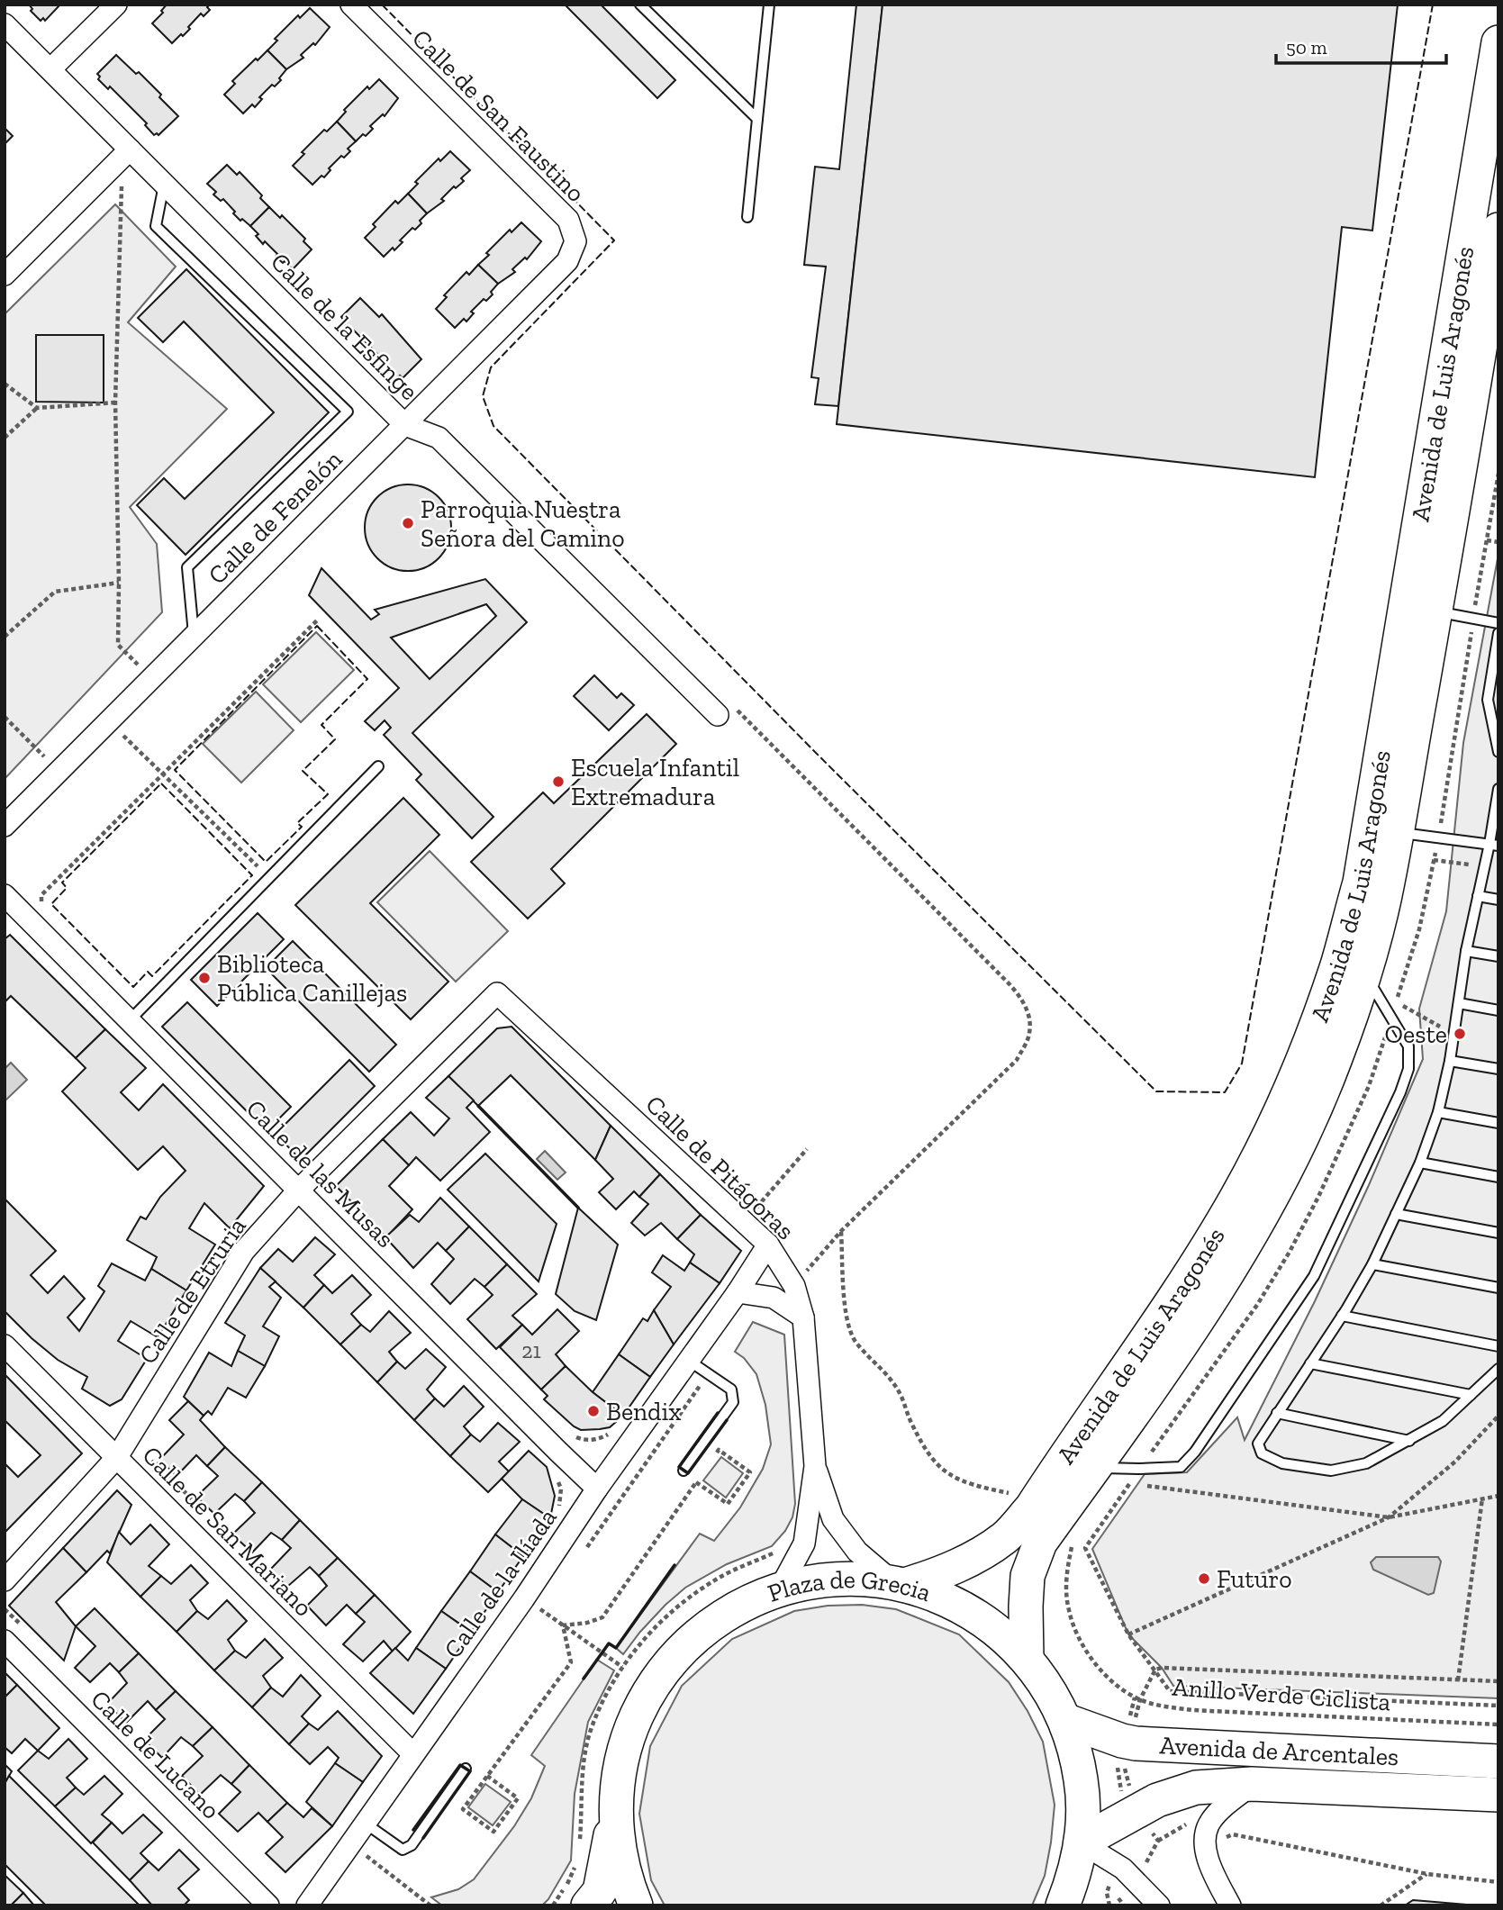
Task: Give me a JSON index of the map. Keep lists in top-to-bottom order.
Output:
{
  "streets": {
    "main road": ["Avenida de Luis Aragonés", "Plaza de Grecia", "Avenida de Arcentales"],
    "street": [
      "Calle de San Faustino",
      "Calle de la Esfinge",
      "Calle de Fenelón",
      "Calle de Pitágoras",
      "Calle de las Musas",
      "Calle de Etruria",
      "Calle de San Mariano",
      "Calle de la Ilíada",
      "Calle de Lucano"
    ],
    "path": ["Anillo Verde Ciclista"]
  },
  "crossings": [
    ["Calle de San Faustino", "Calle de Fenelón"],
    ["Calle de la Esfinge", "Calle de Fenelón"],
    ["Avenida de Luis Aragonés", "Calle de Pitágoras"],
    ["Avenida de Luis Aragonés", "Plaza de Grecia"],
    ["Calle de Pitágoras", "Calle de Etruria"],
    ["Calle de Pitágoras", "Calle de la Ilíada"],
    ["Calle de Pitágoras", "Plaza de Grecia"],
    ["Calle de las Musas", "Calle de Etruria"],
    ["Calle de las Musas", "Calle de la Ilíada"],
    ["Calle de Etruria", "Calle de San Mariano"],
    ["Calle de San Mariano", "Calle de la Ilíada"],
    ["Plaza de Grecia", "Avenida de Arcentales"]
  ],
  "places": [
    "Parroquia Nuestra Señora del Camino",
    "Escuela Infantil Extremadura",
    "Biblioteca Pública Canillejas",
    "Oeste",
    "Bendix",
    "Futuro"
  ],
  "house_numbers": ["21"],
  "scale_bar": "50 m"
}
